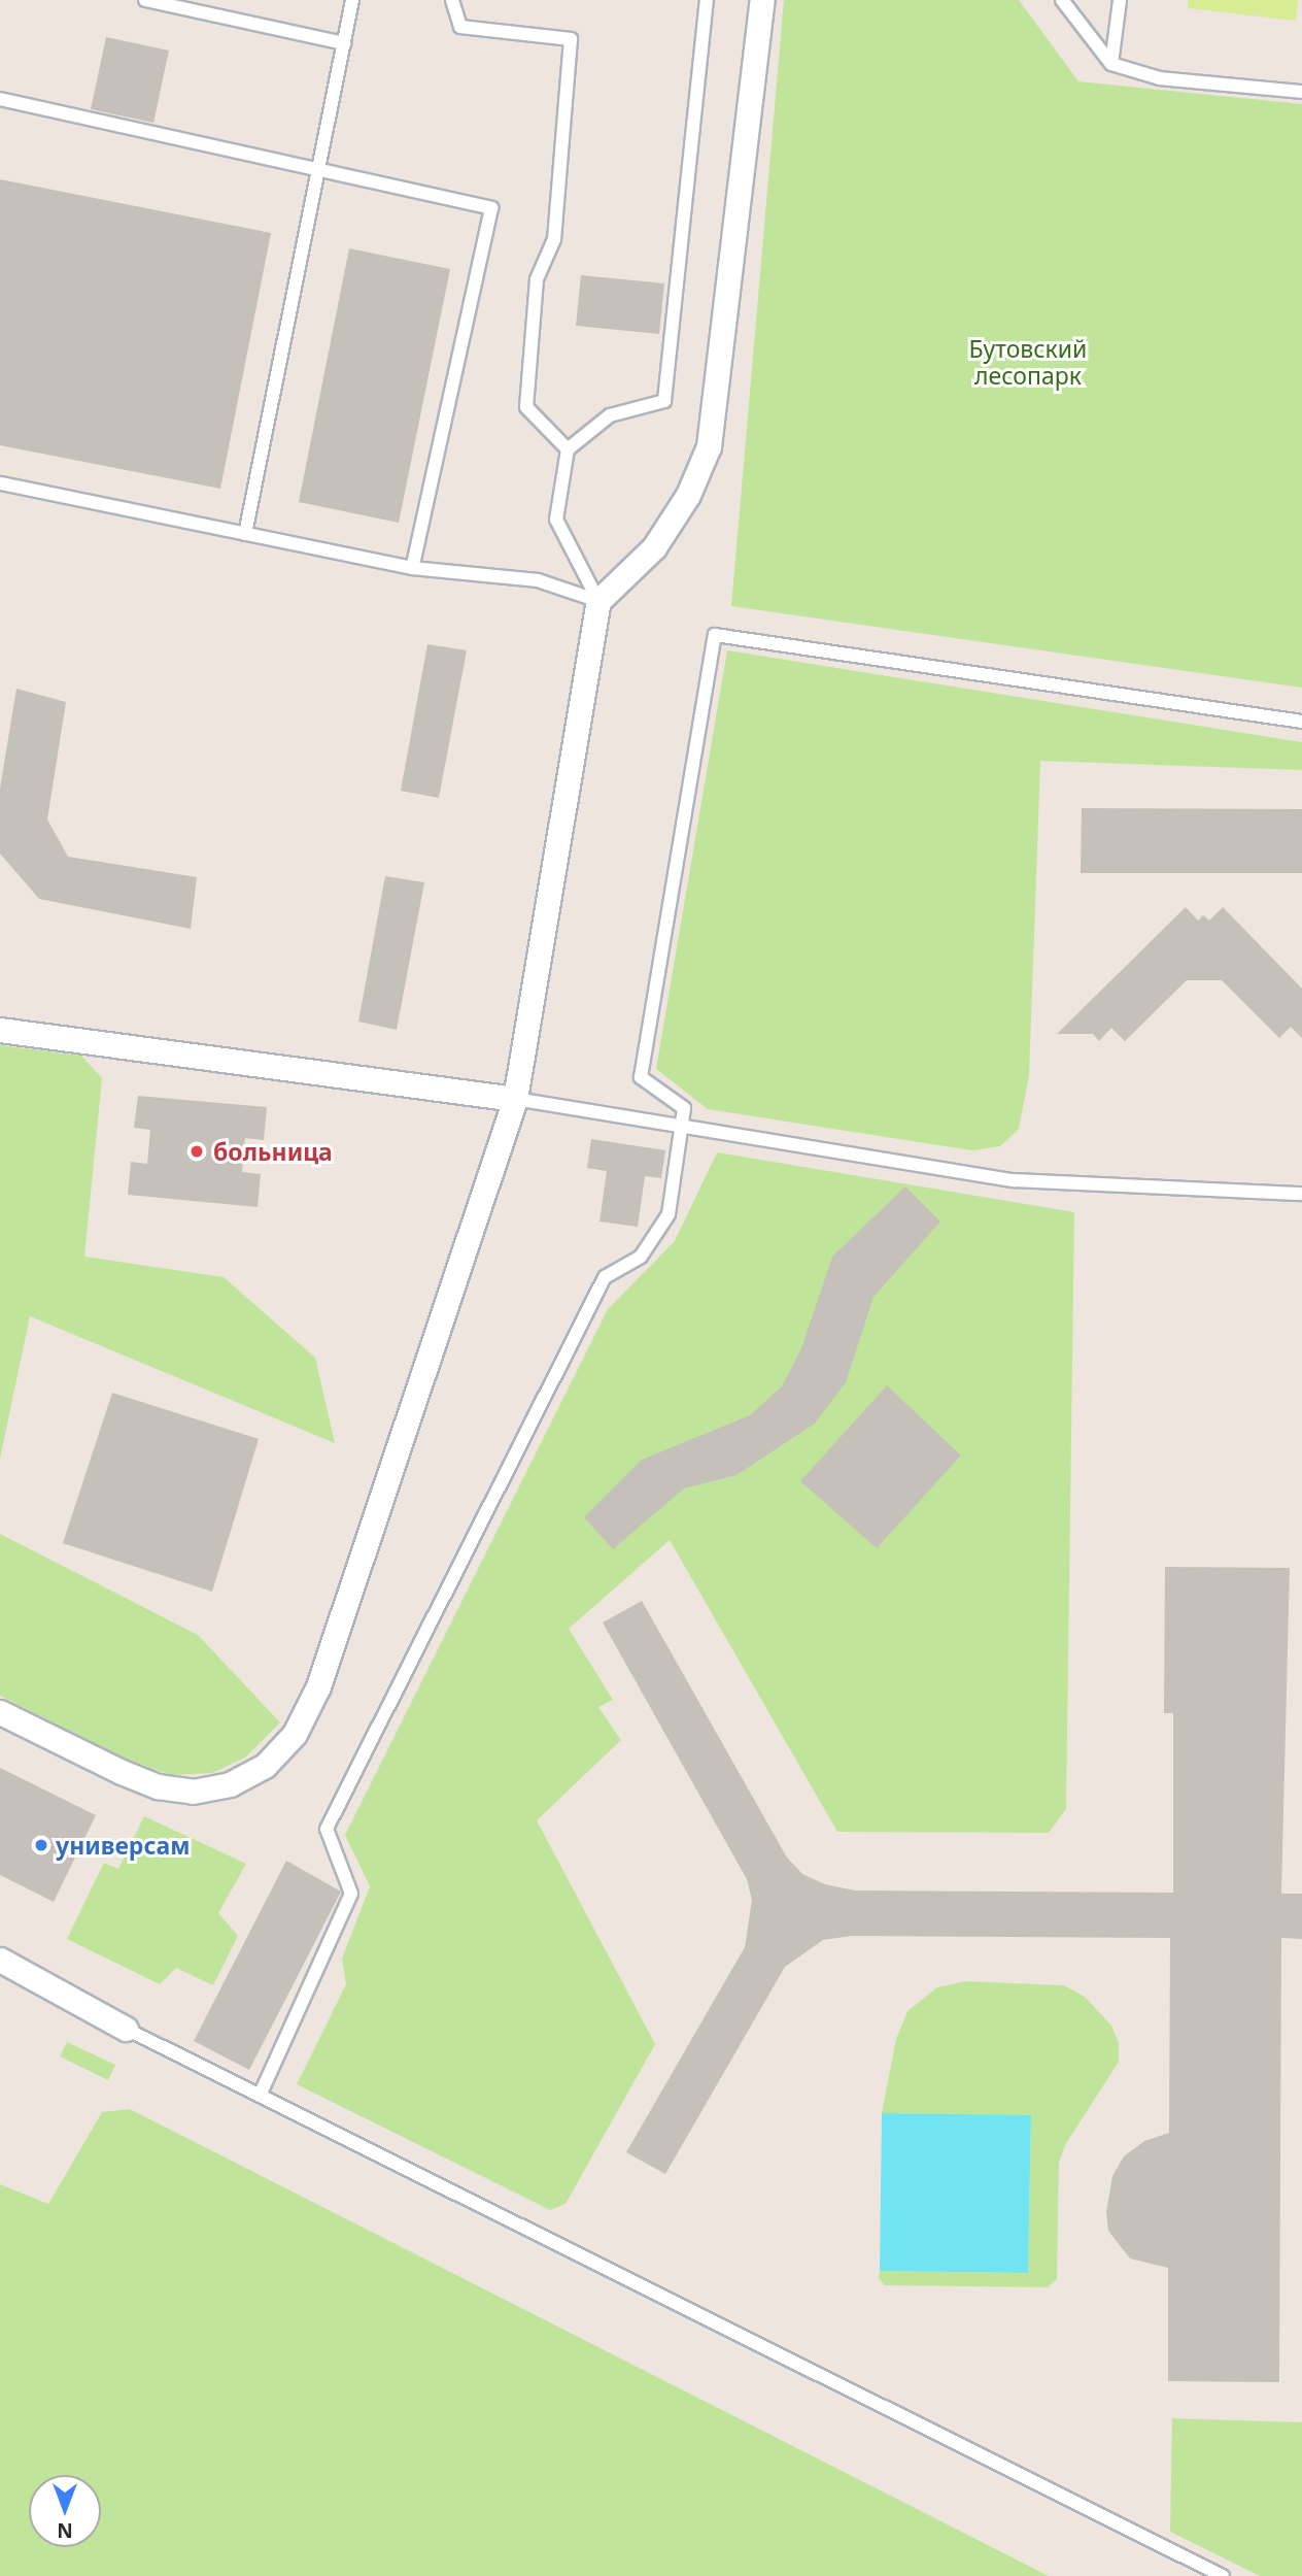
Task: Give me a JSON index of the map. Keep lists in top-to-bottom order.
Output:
{
  "parks": ["Бутовский лесопарк"],
  "places": ["больница", "универсам"],
  "north": "bottom"
}
